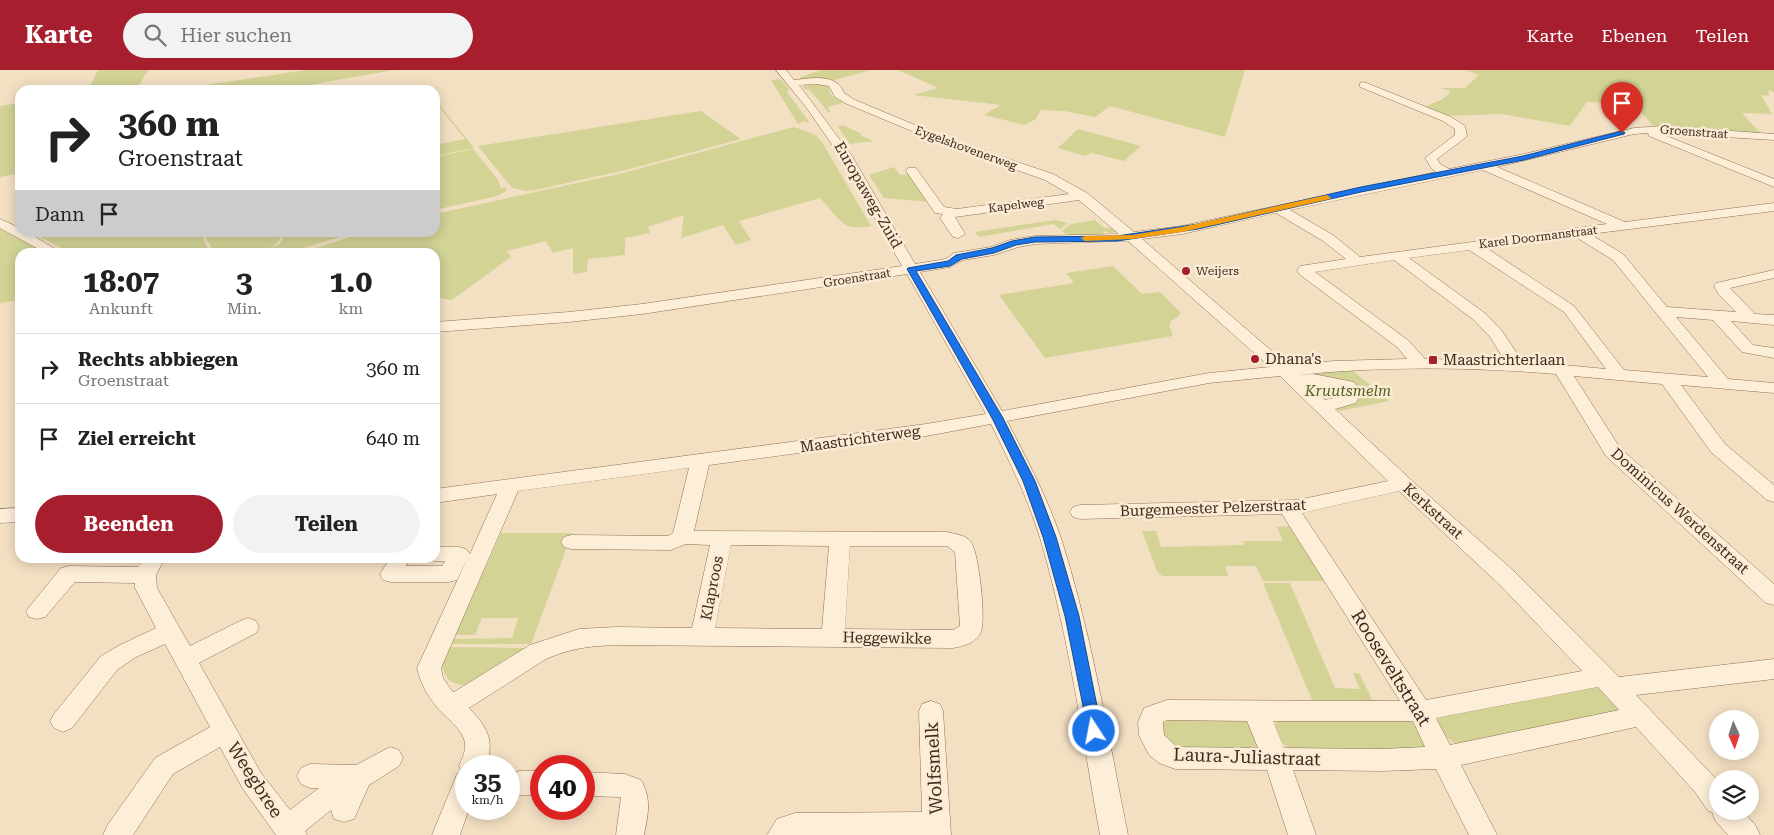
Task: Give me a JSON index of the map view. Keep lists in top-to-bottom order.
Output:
{
  "streets": {
    "street": [
      "Groenstraat",
      "Eygelshovenerweg",
      "Europaweg-Zuid",
      "Kapelweg",
      "Karel Doormanstraat",
      "Maastrichterweg",
      "Burgemeester Pelzerstraat",
      "Kerkstraat",
      "Dominicus Werdenstraat",
      "Klaproos",
      "Heggewikke",
      "Rooseveltstraat",
      "Laura-Juliastraat",
      "Wolfsmelk",
      "Weegbree"
    ]
  },
  "crossings": [
    ["Groenstraat", "Eygelshovenerweg"],
    ["Groenstraat", "Europaweg-Zuid"],
    ["Groenstraat", "Kerkstraat"],
    ["Eygelshovenerweg", "Europaweg-Zuid"],
    ["Eygelshovenerweg", "Kapelweg"],
    ["Eygelshovenerweg", "Kerkstraat"],
    ["Europaweg-Zuid", "Maastrichterweg"],
    ["Maastrichterweg", "Kerkstraat"],
    ["Burgemeester Pelzerstraat", "Kerkstraat"],
    ["Burgemeester Pelzerstraat", "Rooseveltstraat"],
    ["Kerkstraat", "Laura-Juliastraat"],
    ["Klaproos", "Heggewikke"],
    ["Rooseveltstraat", "Laura-Juliastraat"]
  ],
  "parks": ["Kruutsmelm"],
  "places": {
    "other": ["Weijers", "Dhana's"],
    "transit": ["Maastrichterlaan"]
  },
  "north": "bottom",
  "page": {
    "header": "Karte",
    "search": "Hier suchen",
    "nav": ["Karte", "Ebenen", "Teilen"],
    "turn": ["360 m", "Groenstraat"],
    "then": "Dann",
    "eta": [
      "18:07",
      "Ankunft",
      "3",
      "Min.",
      "1.0",
      "km"
    ],
    "list": [
      {
        "name": "Rechts abbiegen",
        "note": "Groenstraat",
        "value": "360 m"
      },
      {
        "name": "Ziel erreicht",
        "value": "640 m"
      }
    ],
    "buttons": ["Beenden", "Teilen"],
    "speed": "35 km/h",
    "limit": "40"
  }
}
